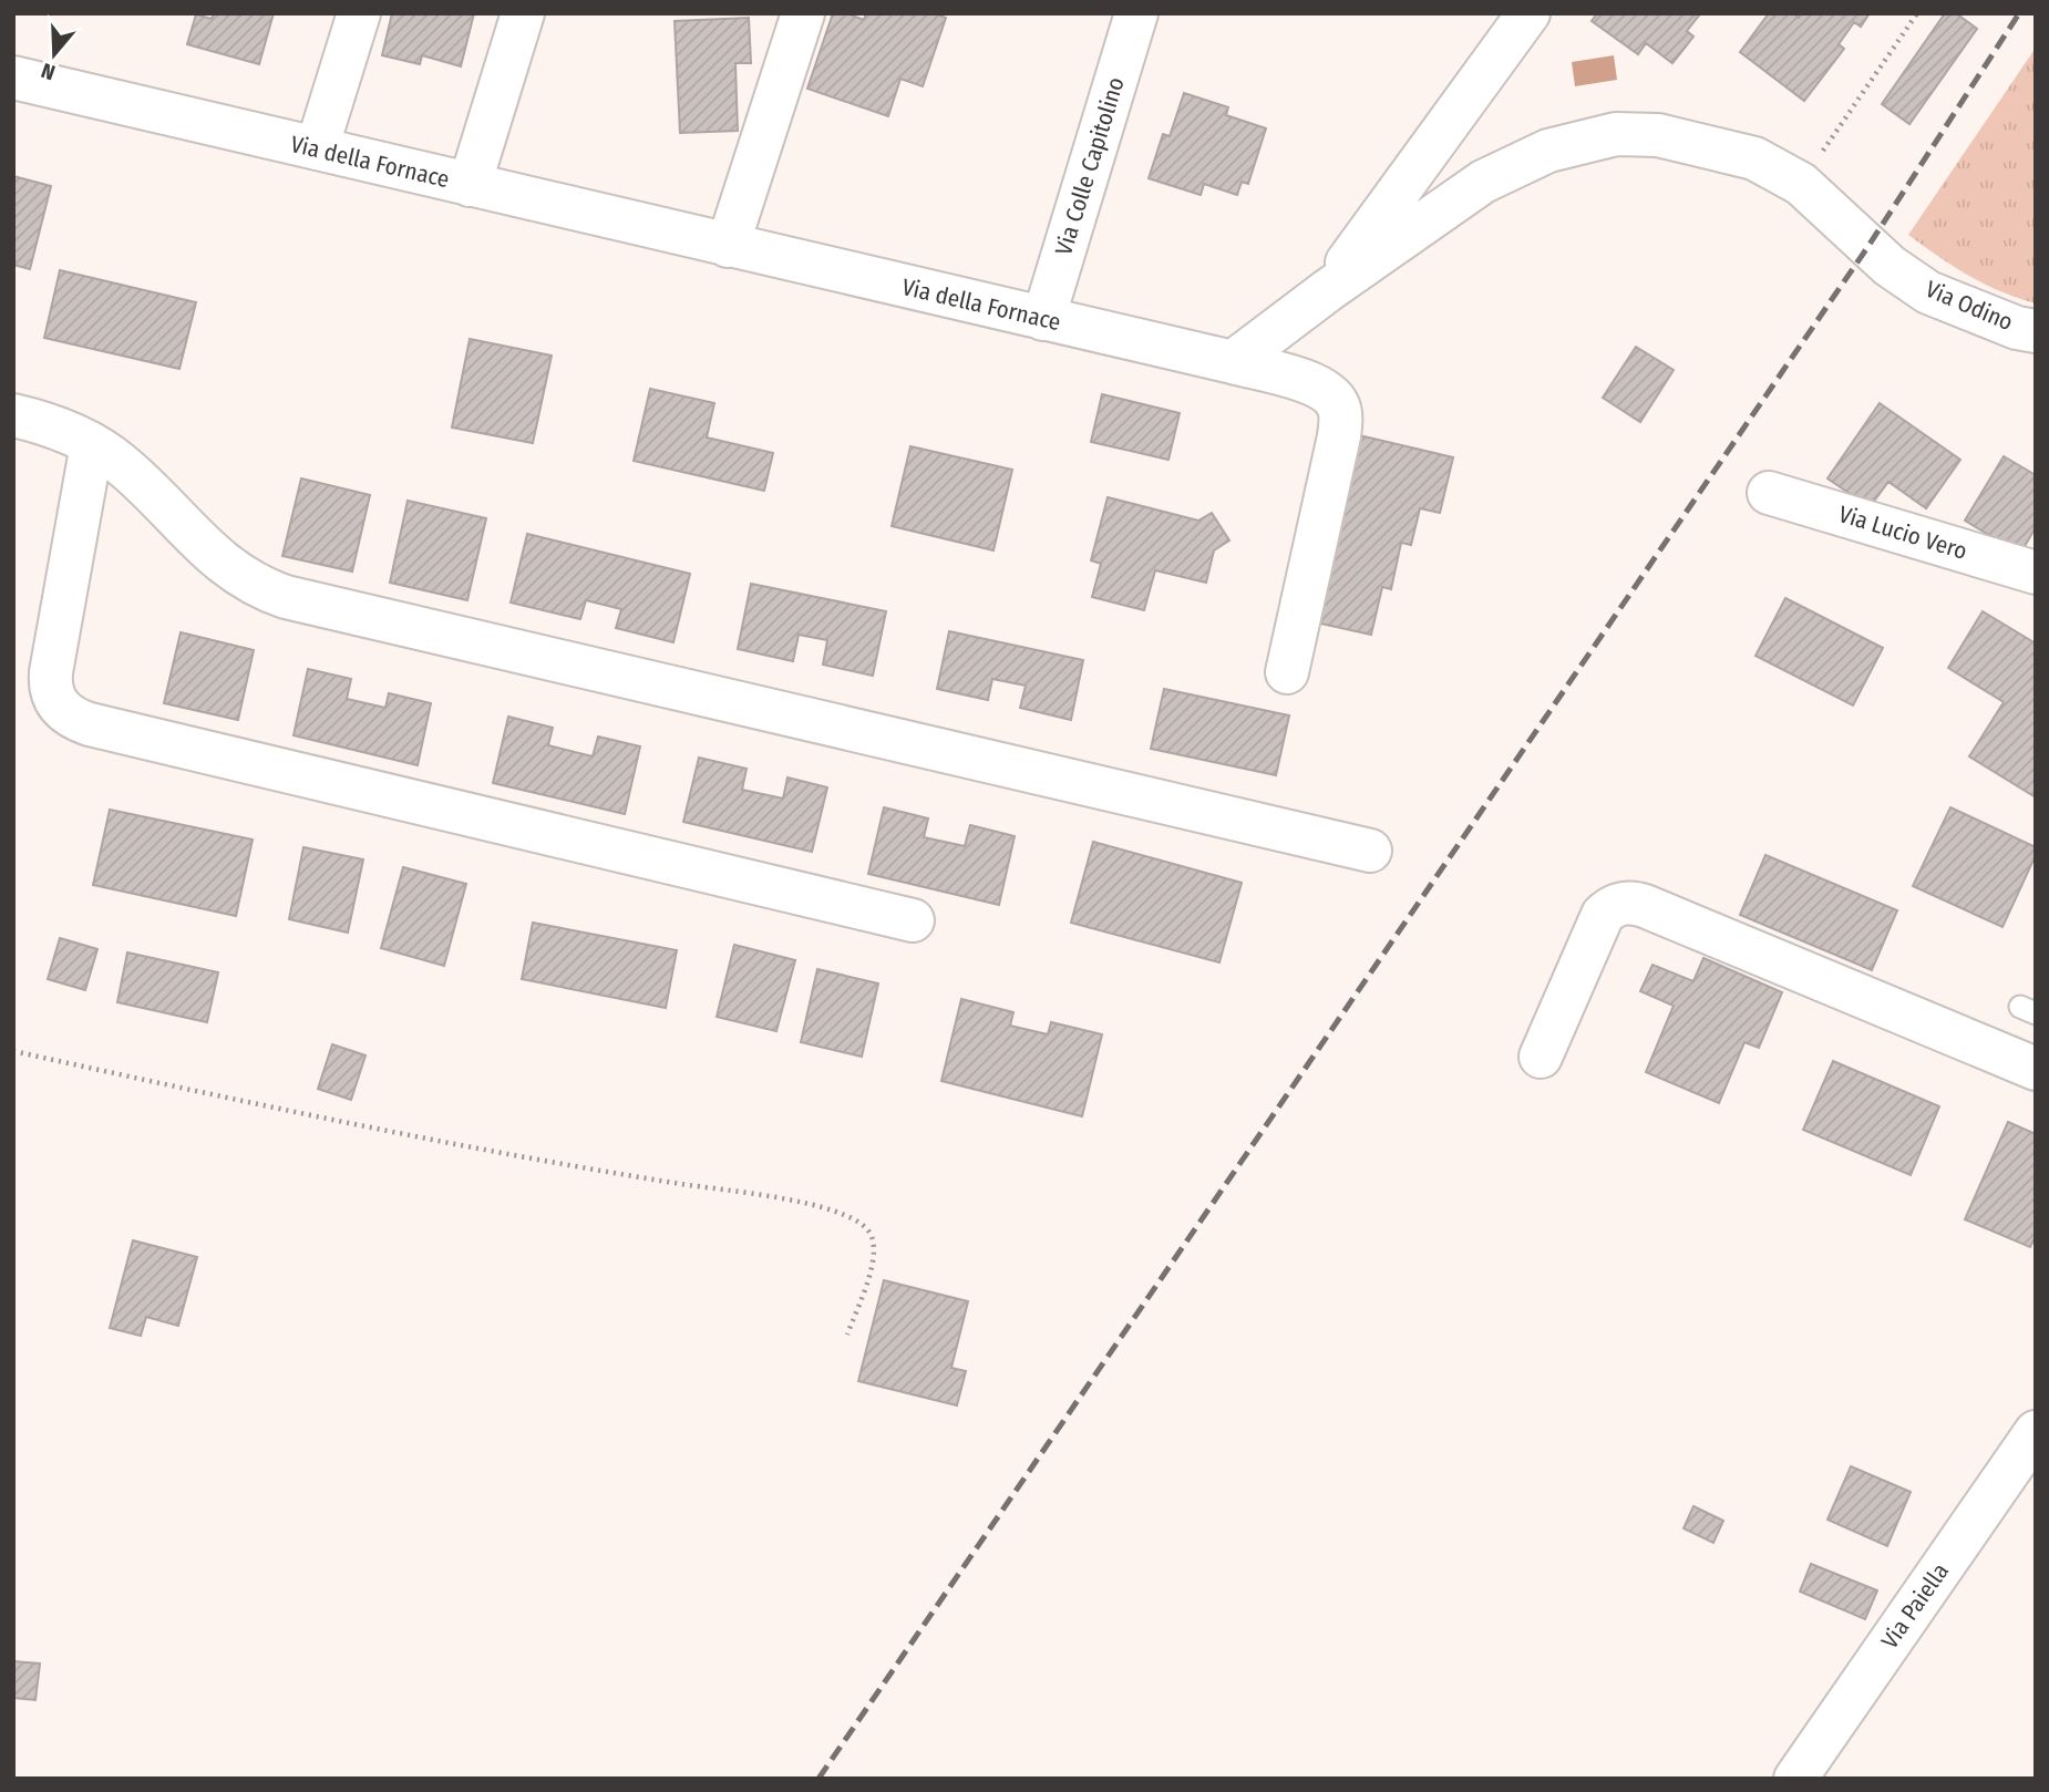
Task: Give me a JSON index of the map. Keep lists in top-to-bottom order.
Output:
{
  "streets": {
    "street": [
      "Via della Fornace",
      "Via Colle Capitolino",
      "Via Odino",
      "Via Lucio Vero",
      "Via Paiella"
    ]
  },
  "crossings": [
    ["Via della Fornace", "Via Colle Capitolino"]
  ],
  "north": "bottom"
}
